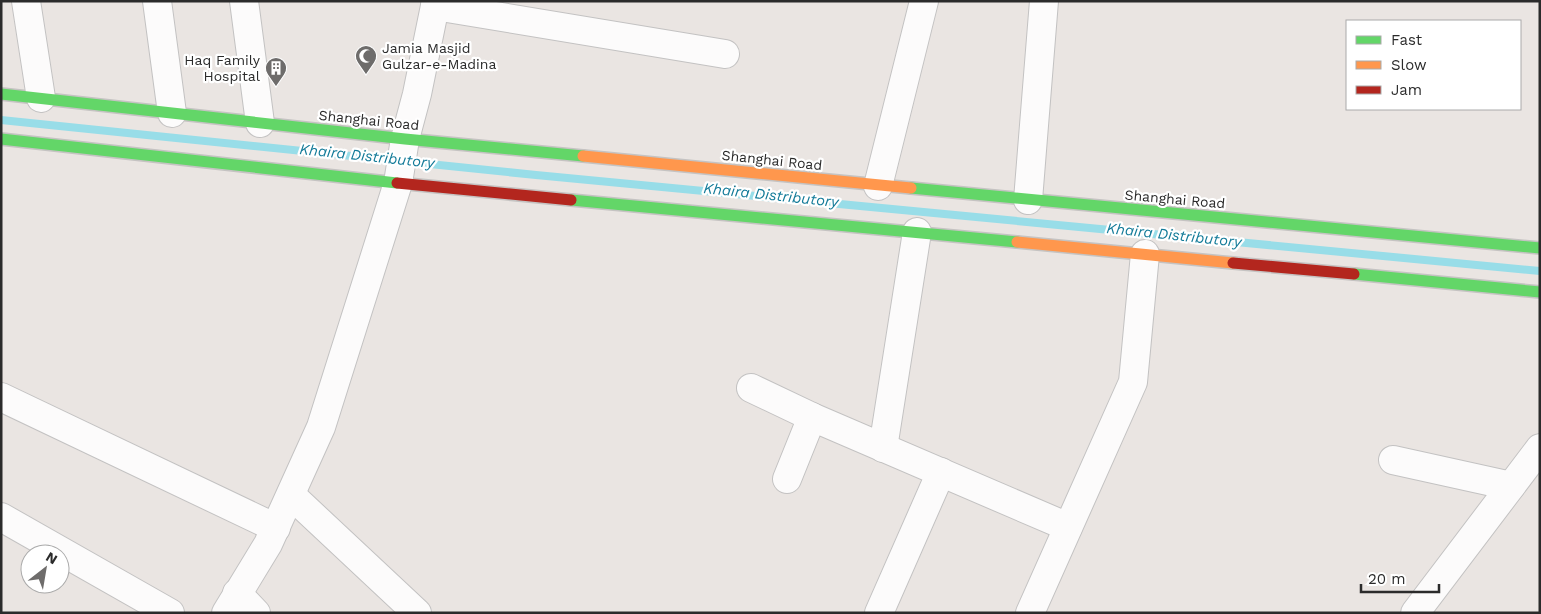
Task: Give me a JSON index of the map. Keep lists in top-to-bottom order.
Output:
{
  "streets": {
    "main road": ["Shanghai Road"]
  },
  "water": ["Khaira Distributory"],
  "places": {
    "mosque": ["Jamia Masjid Gulzar-e-Madina"],
    "building": ["Haq Family Hospital"]
  },
  "legend": ["Fast", "Slow", "Jam"],
  "scale_bar": "20 m",
  "north": "top right"
}
